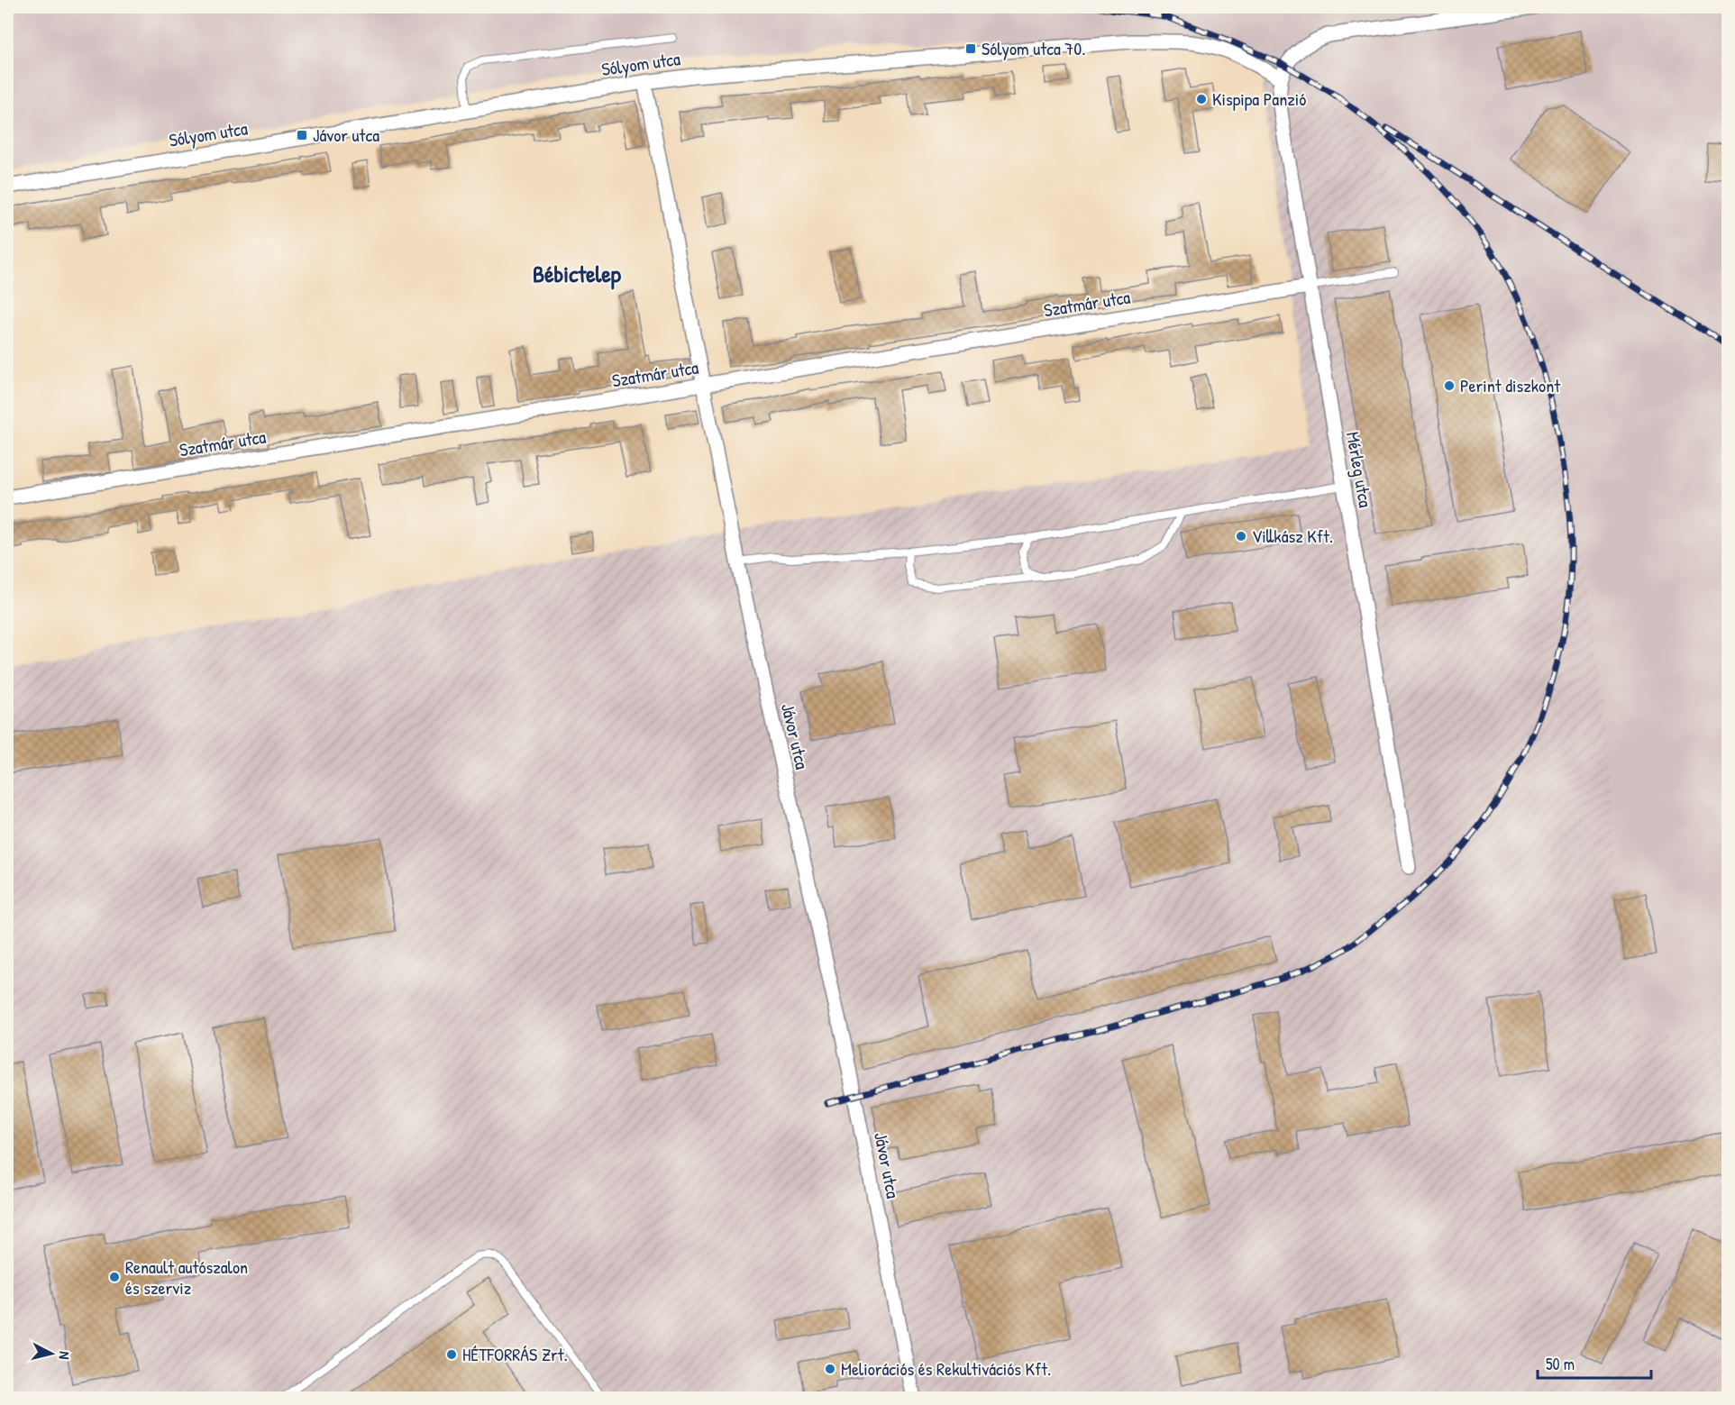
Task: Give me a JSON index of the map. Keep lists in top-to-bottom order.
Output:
{
  "streets": {
    "street": [
      "Sólyom utca",
      "Szatmár utca",
      "Mérleg utca",
      "Jávor utca"
    ]
  },
  "crossings": [
    ["Sólyom utca", "Mérleg utca"],
    ["Sólyom utca", "Jávor utca"],
    ["Szatmár utca", "Mérleg utca"],
    ["Szatmár utca", "Jávor utca"]
  ],
  "districts": ["Bébictelep"],
  "places": {
    "transit": ["Sólyom utca 70.", "Jávor utca"],
    "other": [
      "Kispipa Panzió",
      "Perint diszkont",
      "Villkász Kft.",
      "Renault autószalon és szerviz",
      "HÉTFORRÁS Zrt.",
      "Meliorációs és Rekultivációs Kft."
    ]
  },
  "scale_bar": "50 m",
  "north": "right"
}
